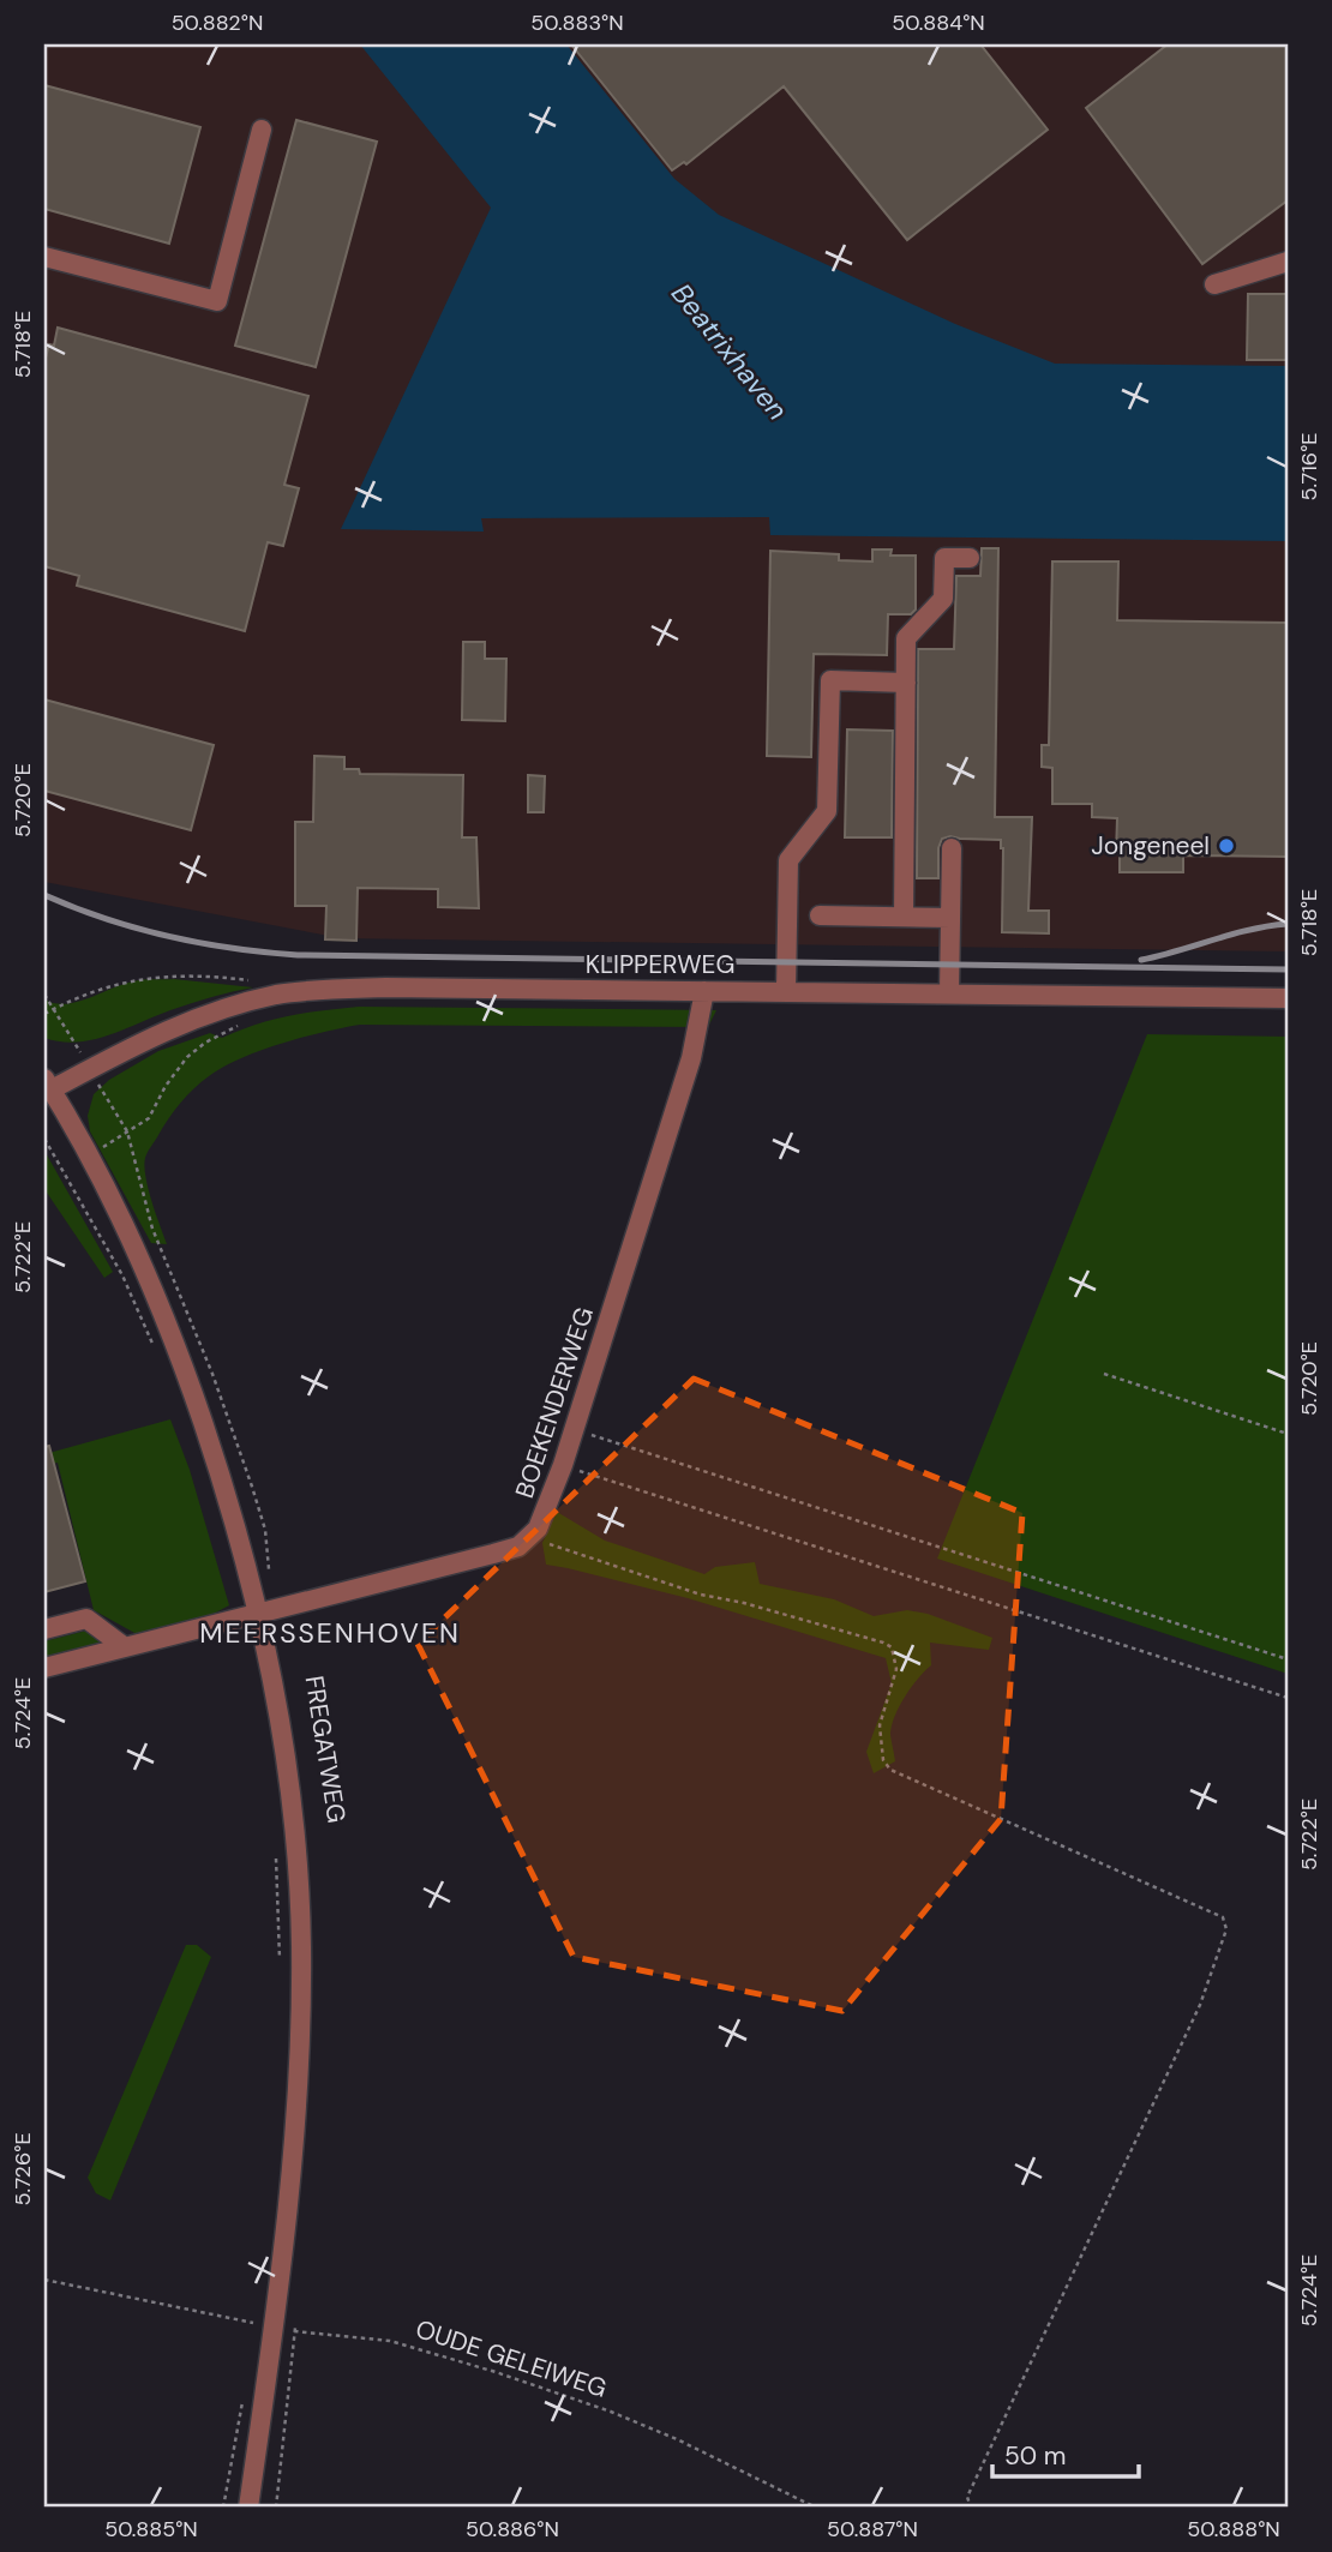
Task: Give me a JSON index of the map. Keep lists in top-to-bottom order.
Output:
{
  "streets": {
    "street": ["KLIPPERWEG", "BOEKENDERWEG", "FREGATWEG"],
    "path": ["OUDE GELEIWEG"]
  },
  "crossings": [
    ["KLIPPERWEG", "BOEKENDERWEG"],
    ["KLIPPERWEG", "FREGATWEG"],
    ["BOEKENDERWEG", "FREGATWEG"],
    ["FREGATWEG", "OUDE GELEIWEG"]
  ],
  "districts": ["MEERSSENHOVEN"],
  "water": ["Beatrixhaven"],
  "places": ["Jongeneel"],
  "scale_bar": "50 m",
  "coordinates": [
    "50.882°N",
    "50.883°N",
    "50.884°N",
    "5.718°E",
    "5.716°E",
    "5.720°E",
    "5.722°E",
    "5.724°E",
    "5.726°E",
    "50.885°N",
    "50.886°N",
    "50.887°N",
    "50.888°N"
  ]
}
